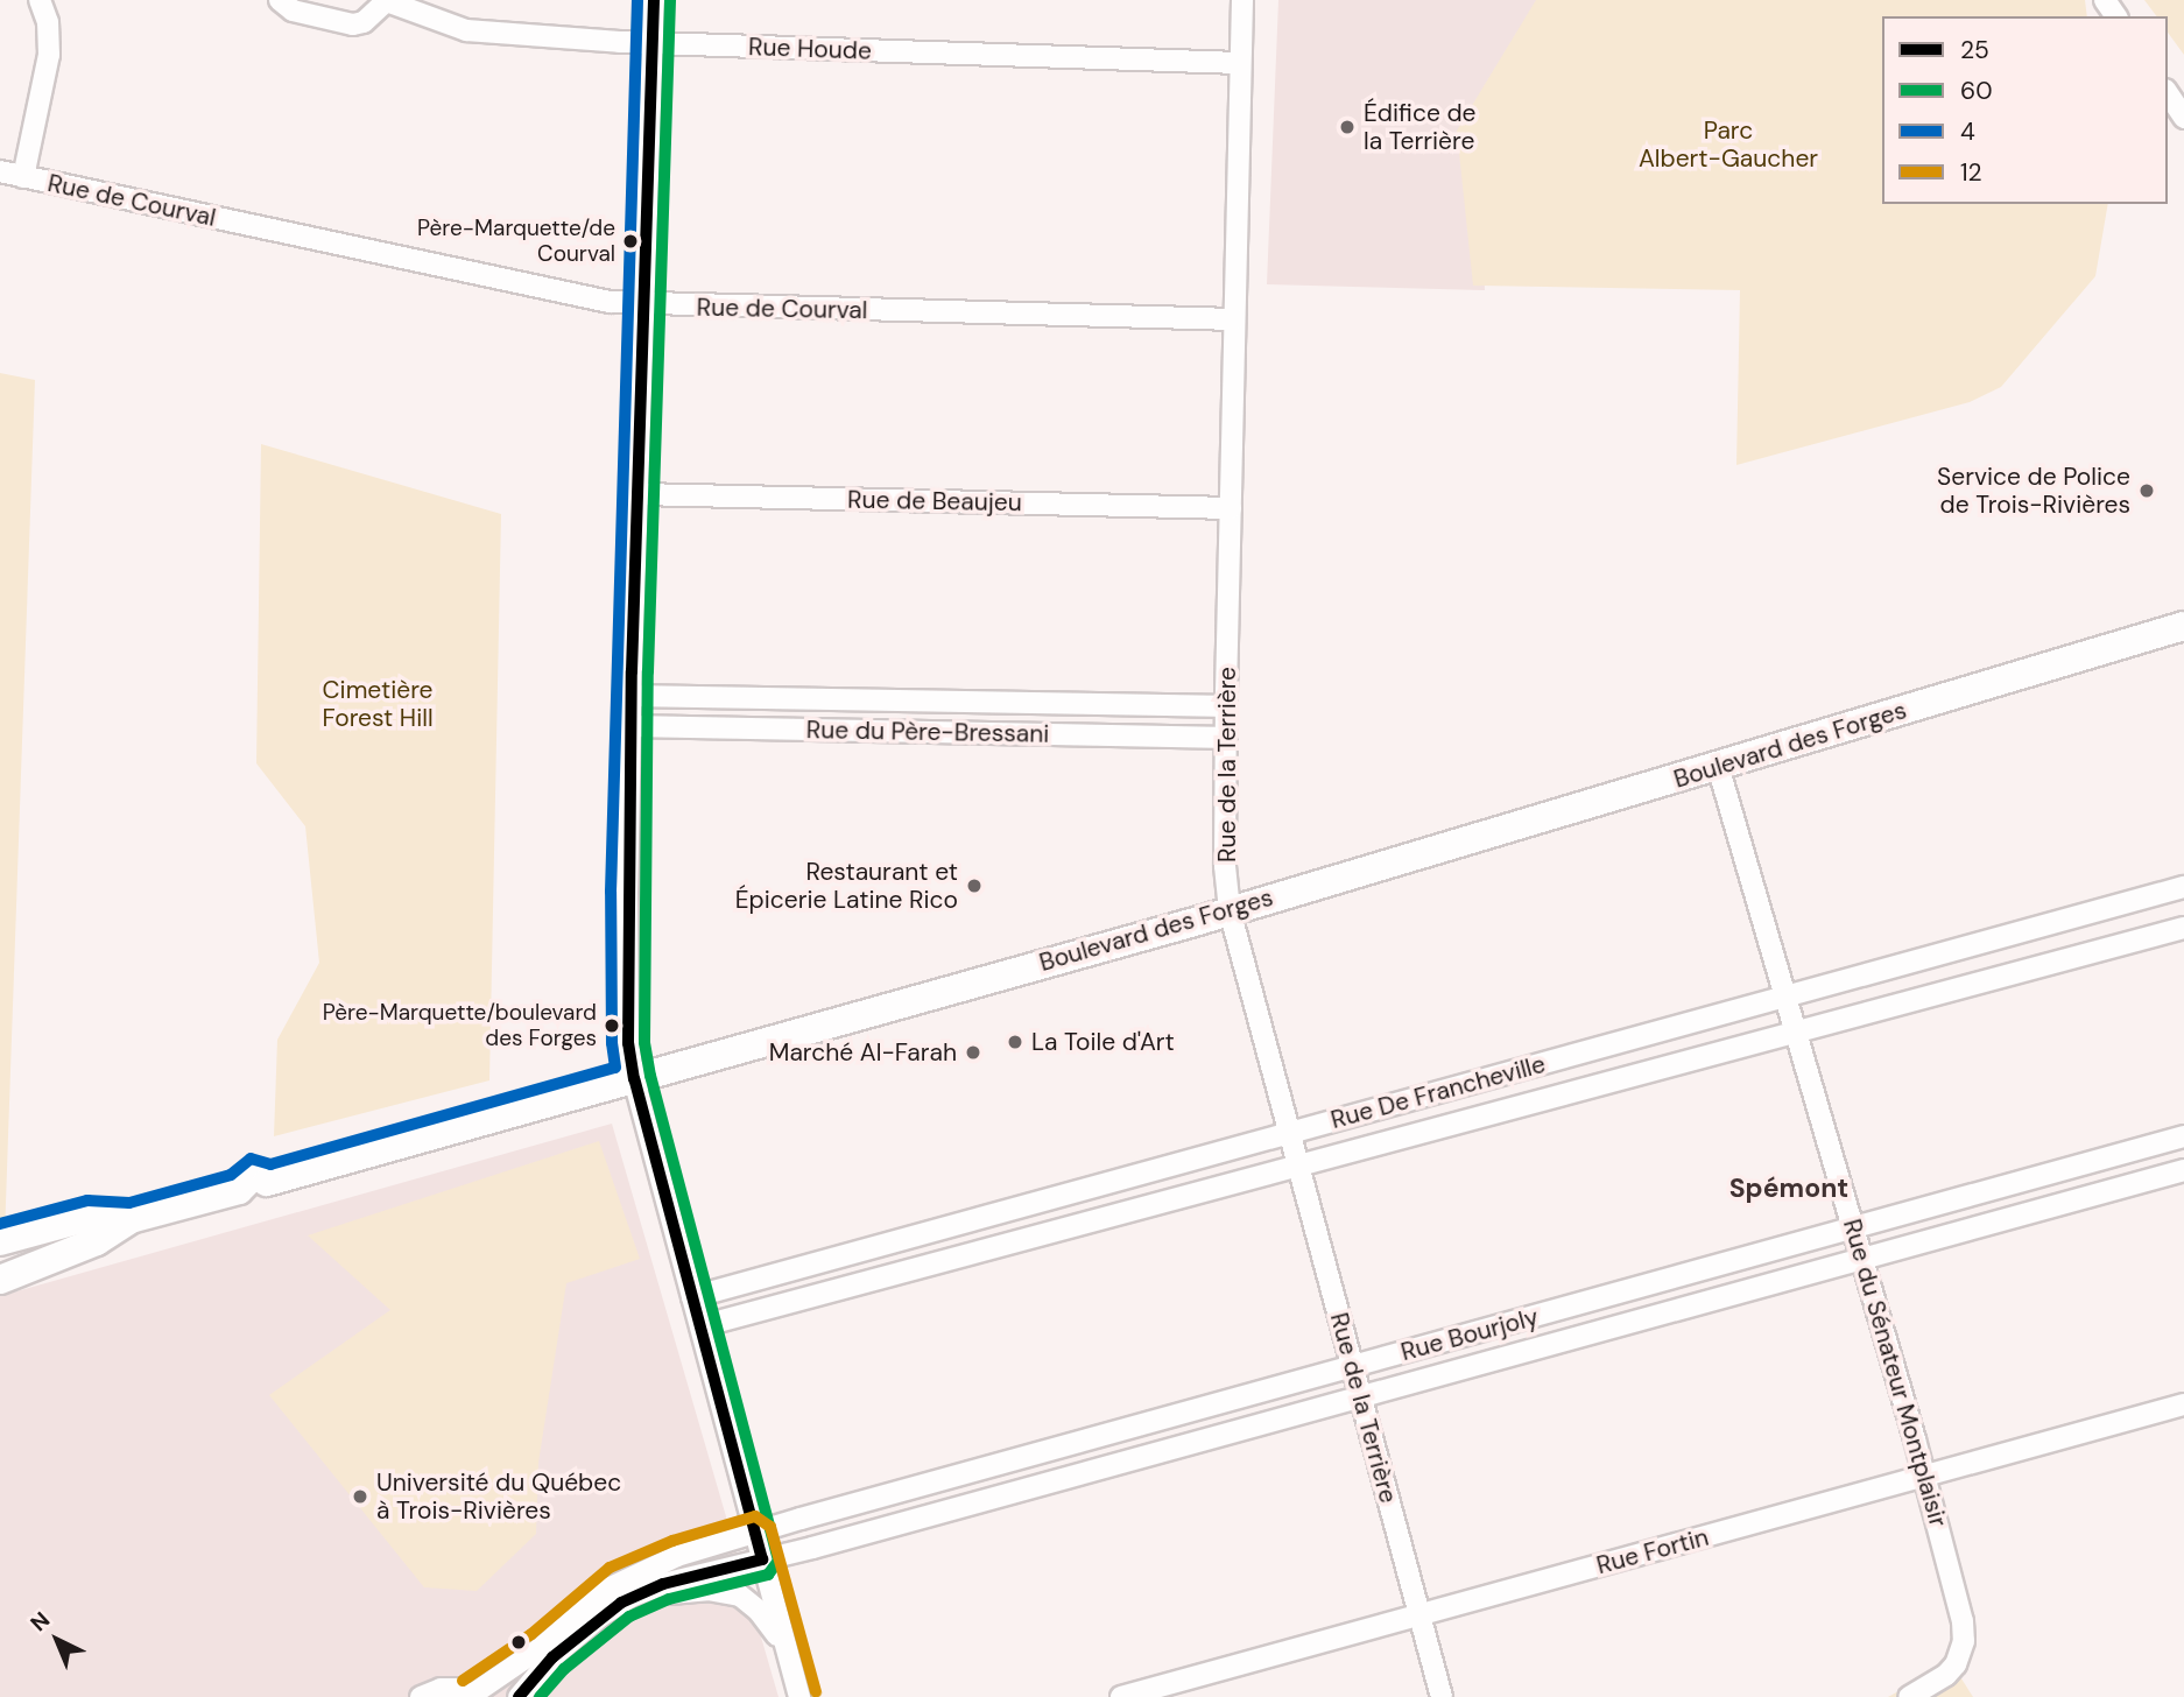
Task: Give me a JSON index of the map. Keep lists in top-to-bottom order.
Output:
{
  "streets": {
    "main road": ["Boulevard des Forges"],
    "street": [
      "Rue Houde",
      "Rue de Courval",
      "Rue de Beaujeu",
      "Rue du Père-Bressani",
      "Rue de la Terrière",
      "Rue De Francheville",
      "Rue Bourjoly",
      "Rue du Sénateur Montplaisir",
      "Rue Fortin"
    ]
  },
  "crossings": [
    ["Rue Houde", "Rue de la Terrière"],
    ["Rue de Courval", "Rue de la Terrière"],
    ["Rue de Beaujeu", "Rue de la Terrière"],
    ["Rue du Père-Bressani", "Rue de la Terrière"],
    ["Boulevard des Forges", "Rue de la Terrière"],
    ["Boulevard des Forges", "Rue du Sénateur Montplaisir"],
    ["Rue de la Terrière", "Rue De Francheville"],
    ["Rue de la Terrière", "Rue Bourjoly"],
    ["Rue de la Terrière", "Rue Fortin"],
    ["Rue De Francheville", "Rue du Sénateur Montplaisir"],
    ["Rue Bourjoly", "Rue du Sénateur Montplaisir"],
    ["Rue du Sénateur Montplaisir", "Rue Fortin"]
  ],
  "districts": ["Spémont"],
  "parks": ["Parc Albert-Gaucher", "Cimetière Forest Hill"],
  "places": [
    "Édifice de la Terrière",
    "Père-Marquette/de Courval",
    "Service de Police de Trois-Rivières",
    "Restaurant et Épicerie Latine Rico",
    "Père-Marquette/boulevard des Forges",
    "La Toile d'Art",
    "Marché Al-Farah",
    "Université du Québec à Trois-Rivières"
  ],
  "lines": [
    "transit line 25",
    "transit line 60",
    "transit line 4",
    "transit line 12"
  ],
  "legend": [
    "25",
    "60",
    "4",
    "12"
  ],
  "north": "top left"
}
